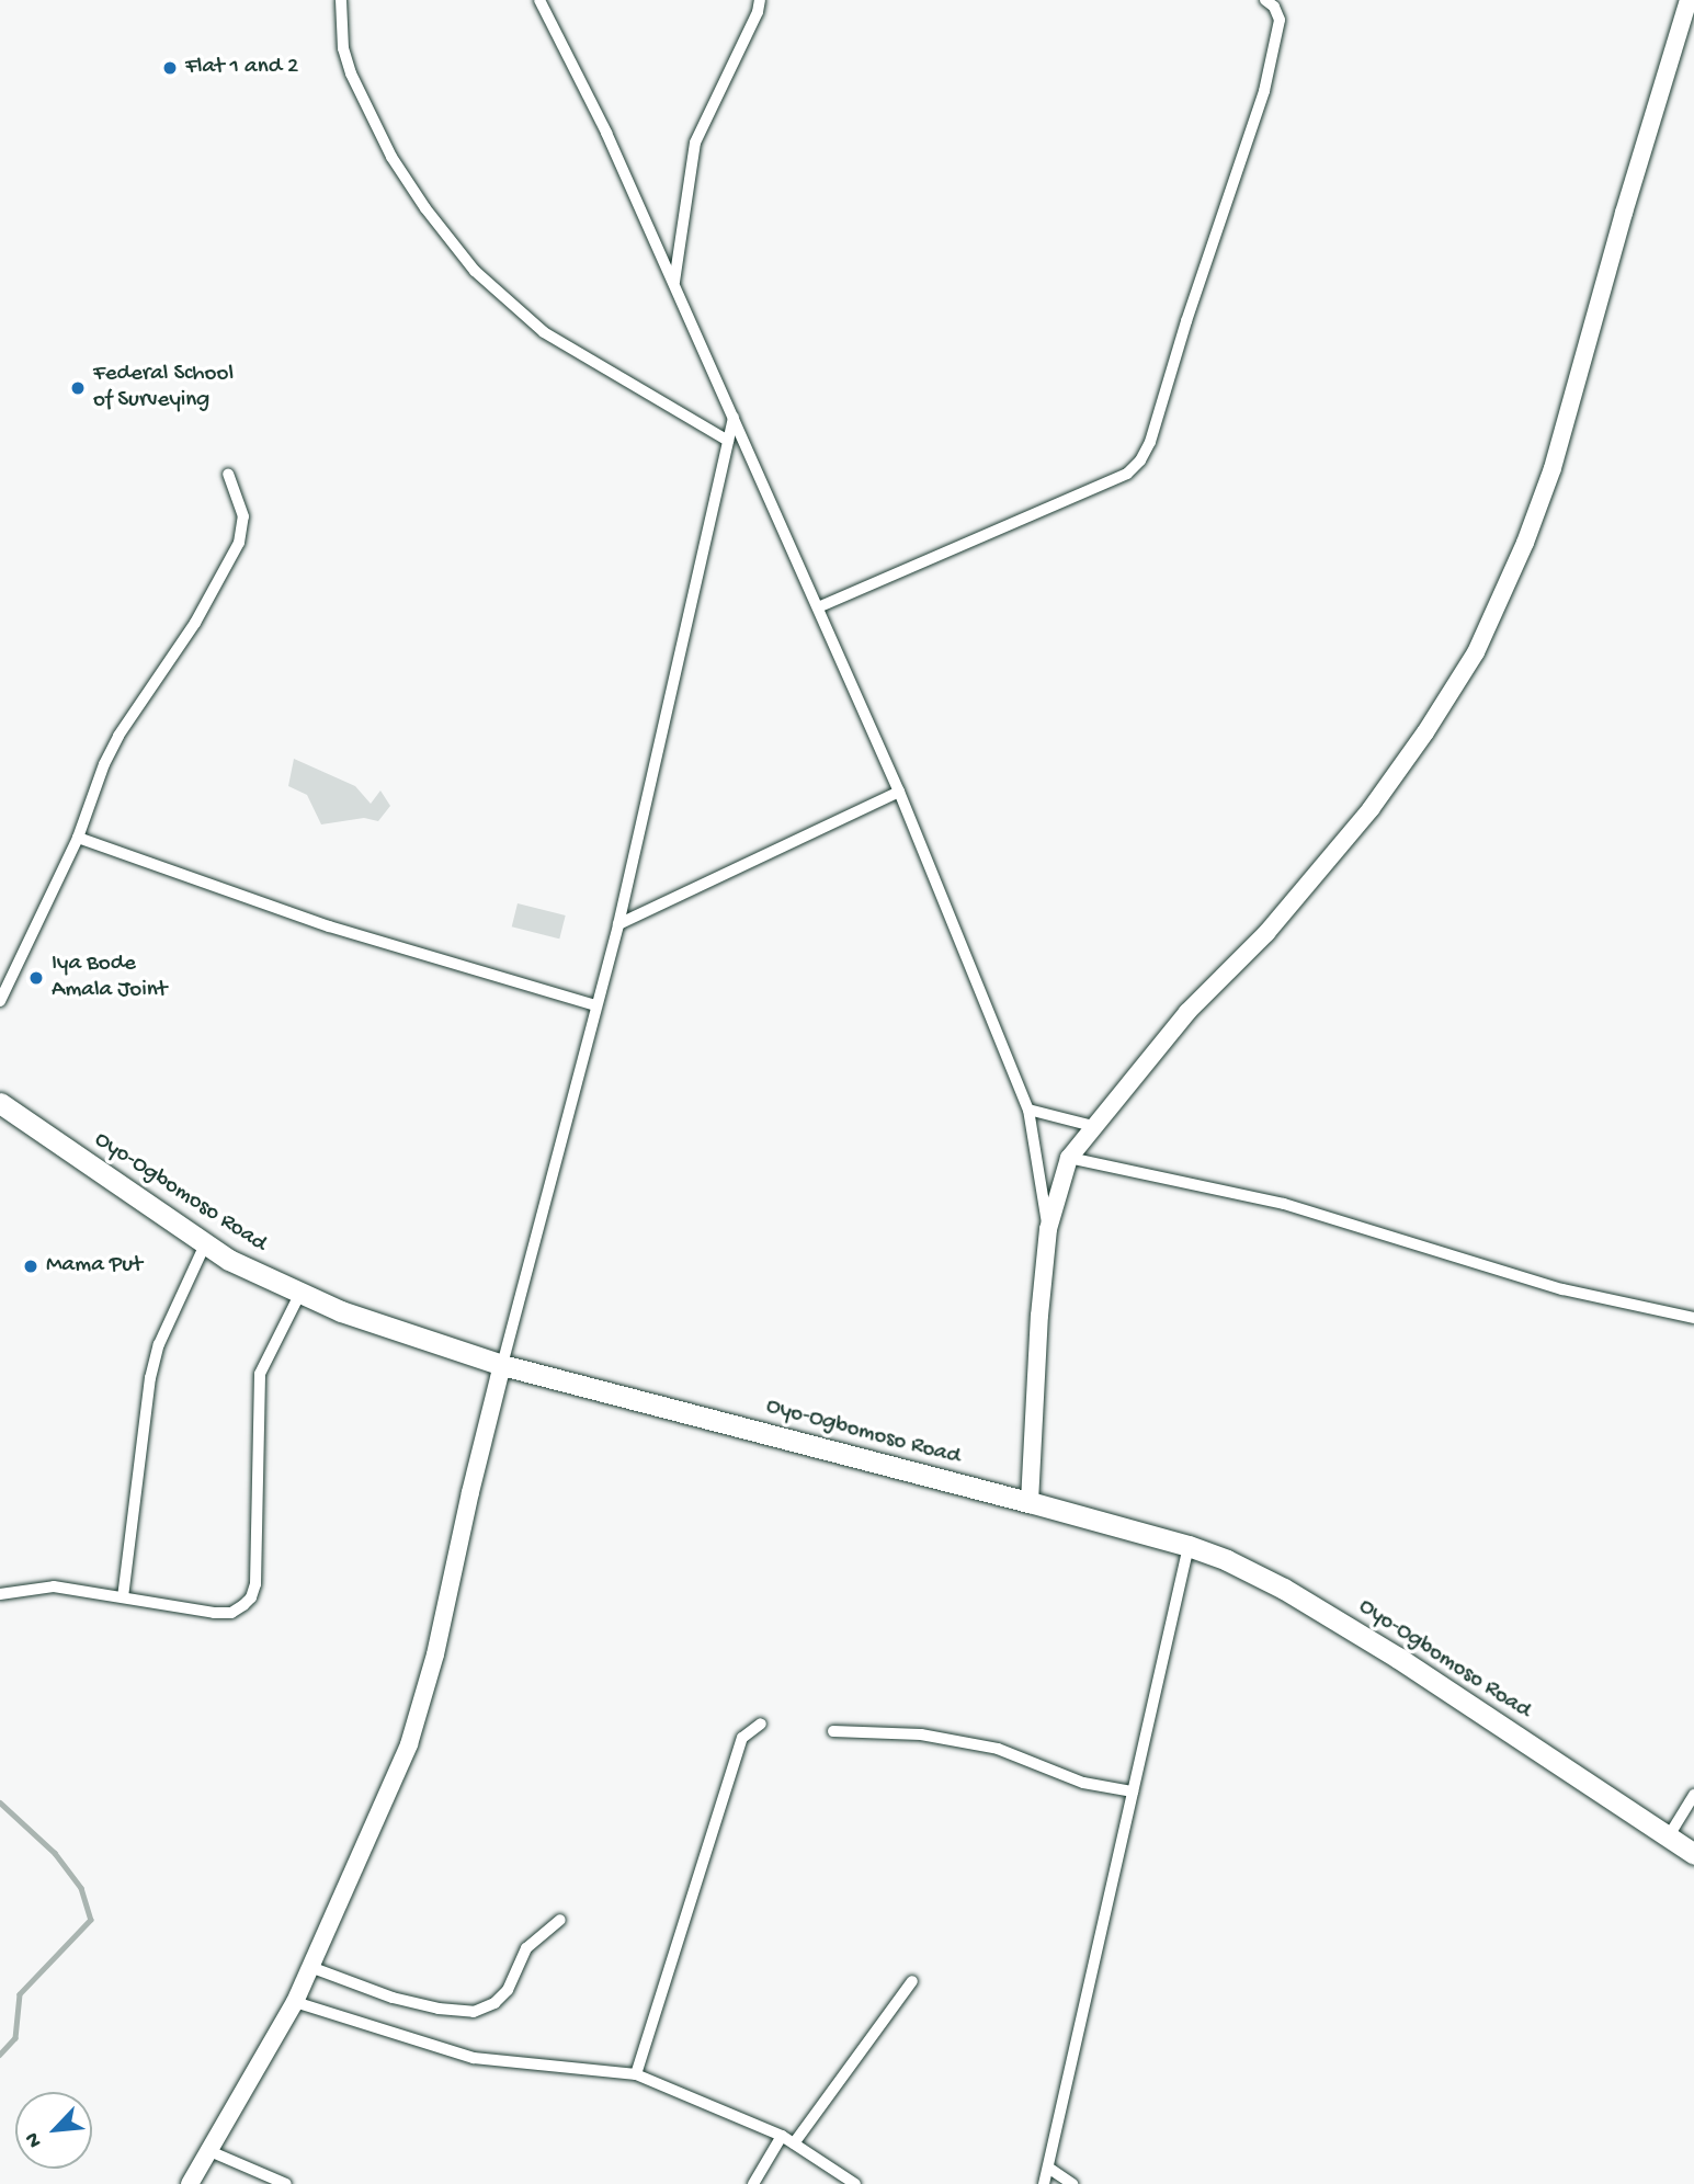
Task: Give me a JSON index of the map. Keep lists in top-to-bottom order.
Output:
{
  "streets": {
    "highway": ["Oyo-Ogbomoso Road"]
  },
  "places": [
    "Flat 1 and 2",
    "Federal School of Surveying",
    "Iya Bode Amala Joint",
    "Mama Put"
  ],
  "north": "bottom left"
}
